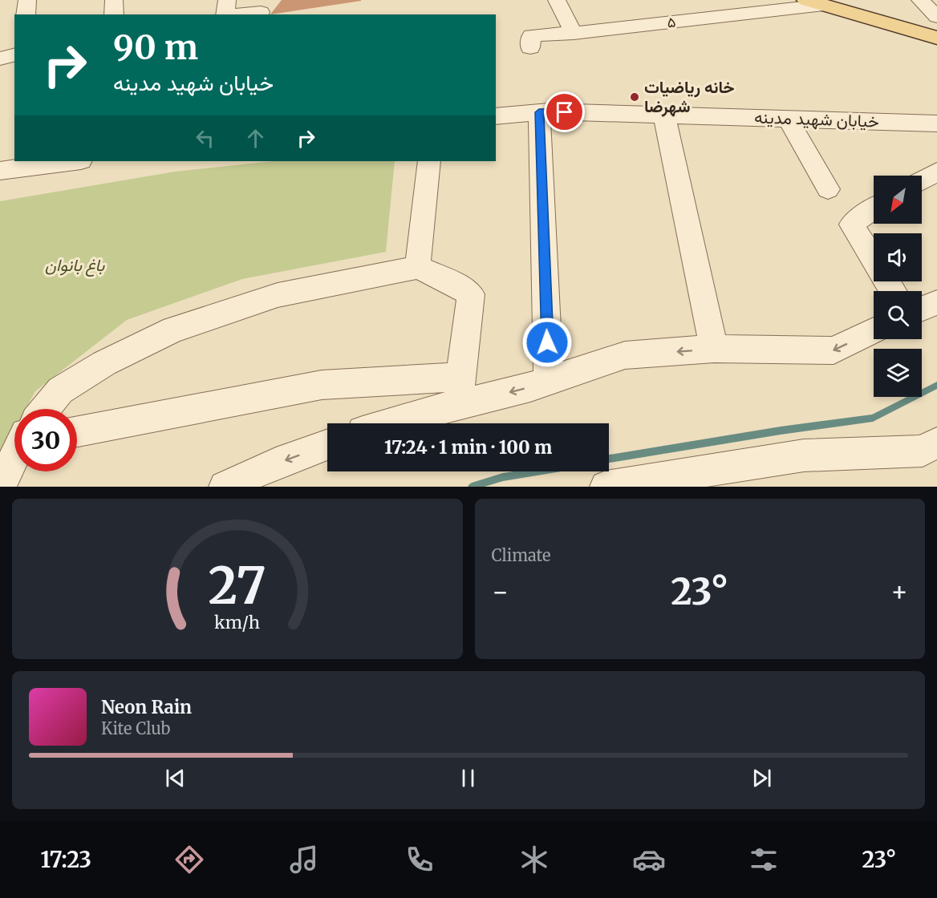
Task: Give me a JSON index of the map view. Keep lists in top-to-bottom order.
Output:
{
  "streets": {
    "street": ["۵", "خیابان شهید مدینه"]
  },
  "parks": ["باغ بانوان"],
  "places": ["خانه ریاضیات شهرضا"],
  "north": "bottom left",
  "page": {
    "turn": ["90 m", "خیابان شهید مدینه"],
    "limit": "30",
    "trip": "17:24 · 1 min · 100 m",
    "tile": "Climate",
    "heat": ["−", "23°", "+"],
    "song": ["Neon Rain", "Kite Club"],
    "tabs": ["17:23", "23°"],
    "gauge": ["27", "km/h"]
  }
}
